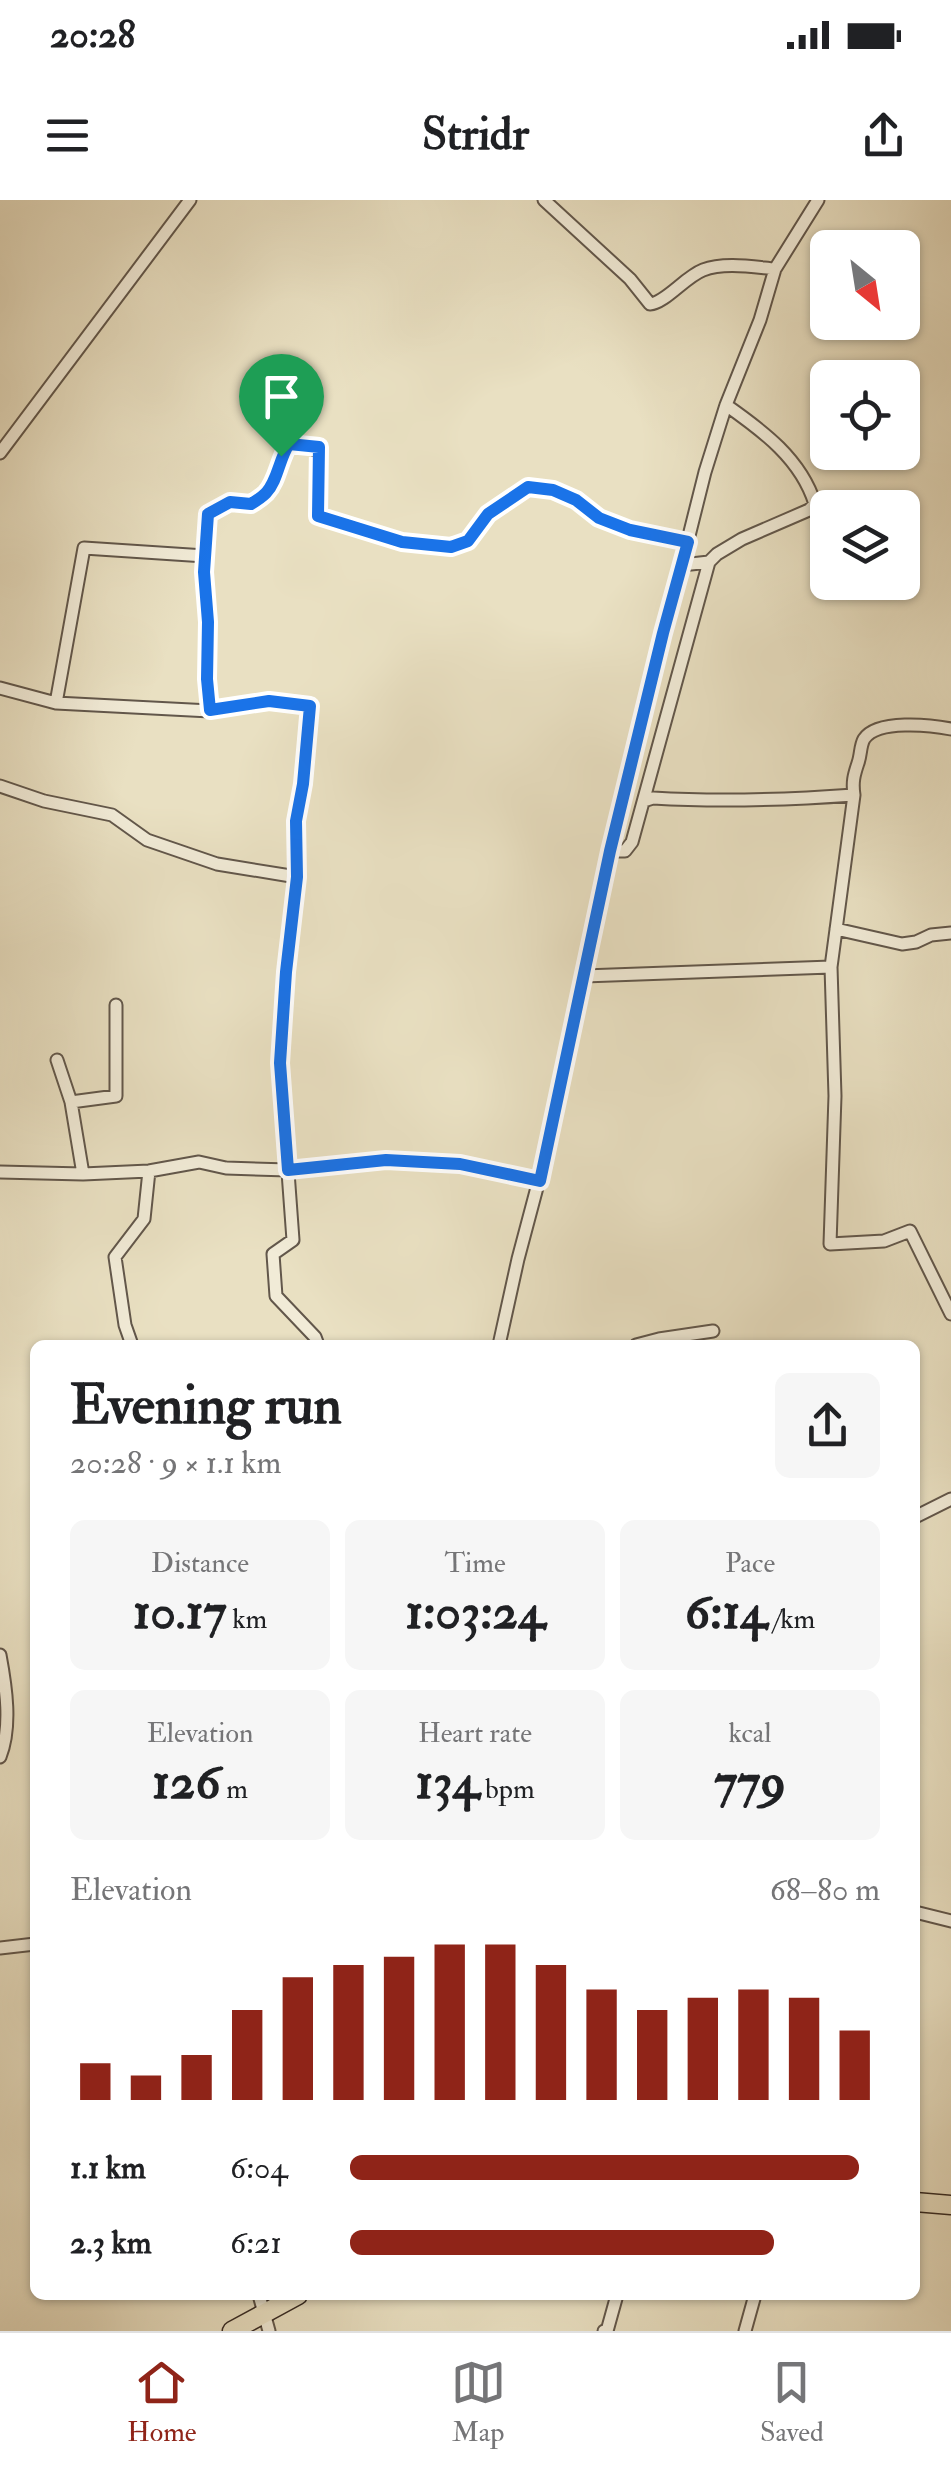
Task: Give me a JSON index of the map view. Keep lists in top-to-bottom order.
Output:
{
  "north": "bottom right",
  "page": {
    "status": "20:28",
    "header": "Stridr",
    "heading": ["Evening run", "20:28 · 9 × 1.1 km"],
    "stats": [
      ["Distance", "10.17 km"],
      ["Time", "1:03:24"],
      ["Pace", "6:14 /km"],
      ["Elevation", "126 m"],
      ["Heart rate", "134 bpm"],
      ["kcal", "779"]
    ],
    "chart": ["Elevation", "68–80 m"],
    "list": [
      {
        "name": "1.1 km",
        "note": "6:04"
      },
      {
        "name": "2.3 km",
        "note": "6:21"
      }
    ],
    "tabs": ["Home", "Map", "Saved"]
  }
}
